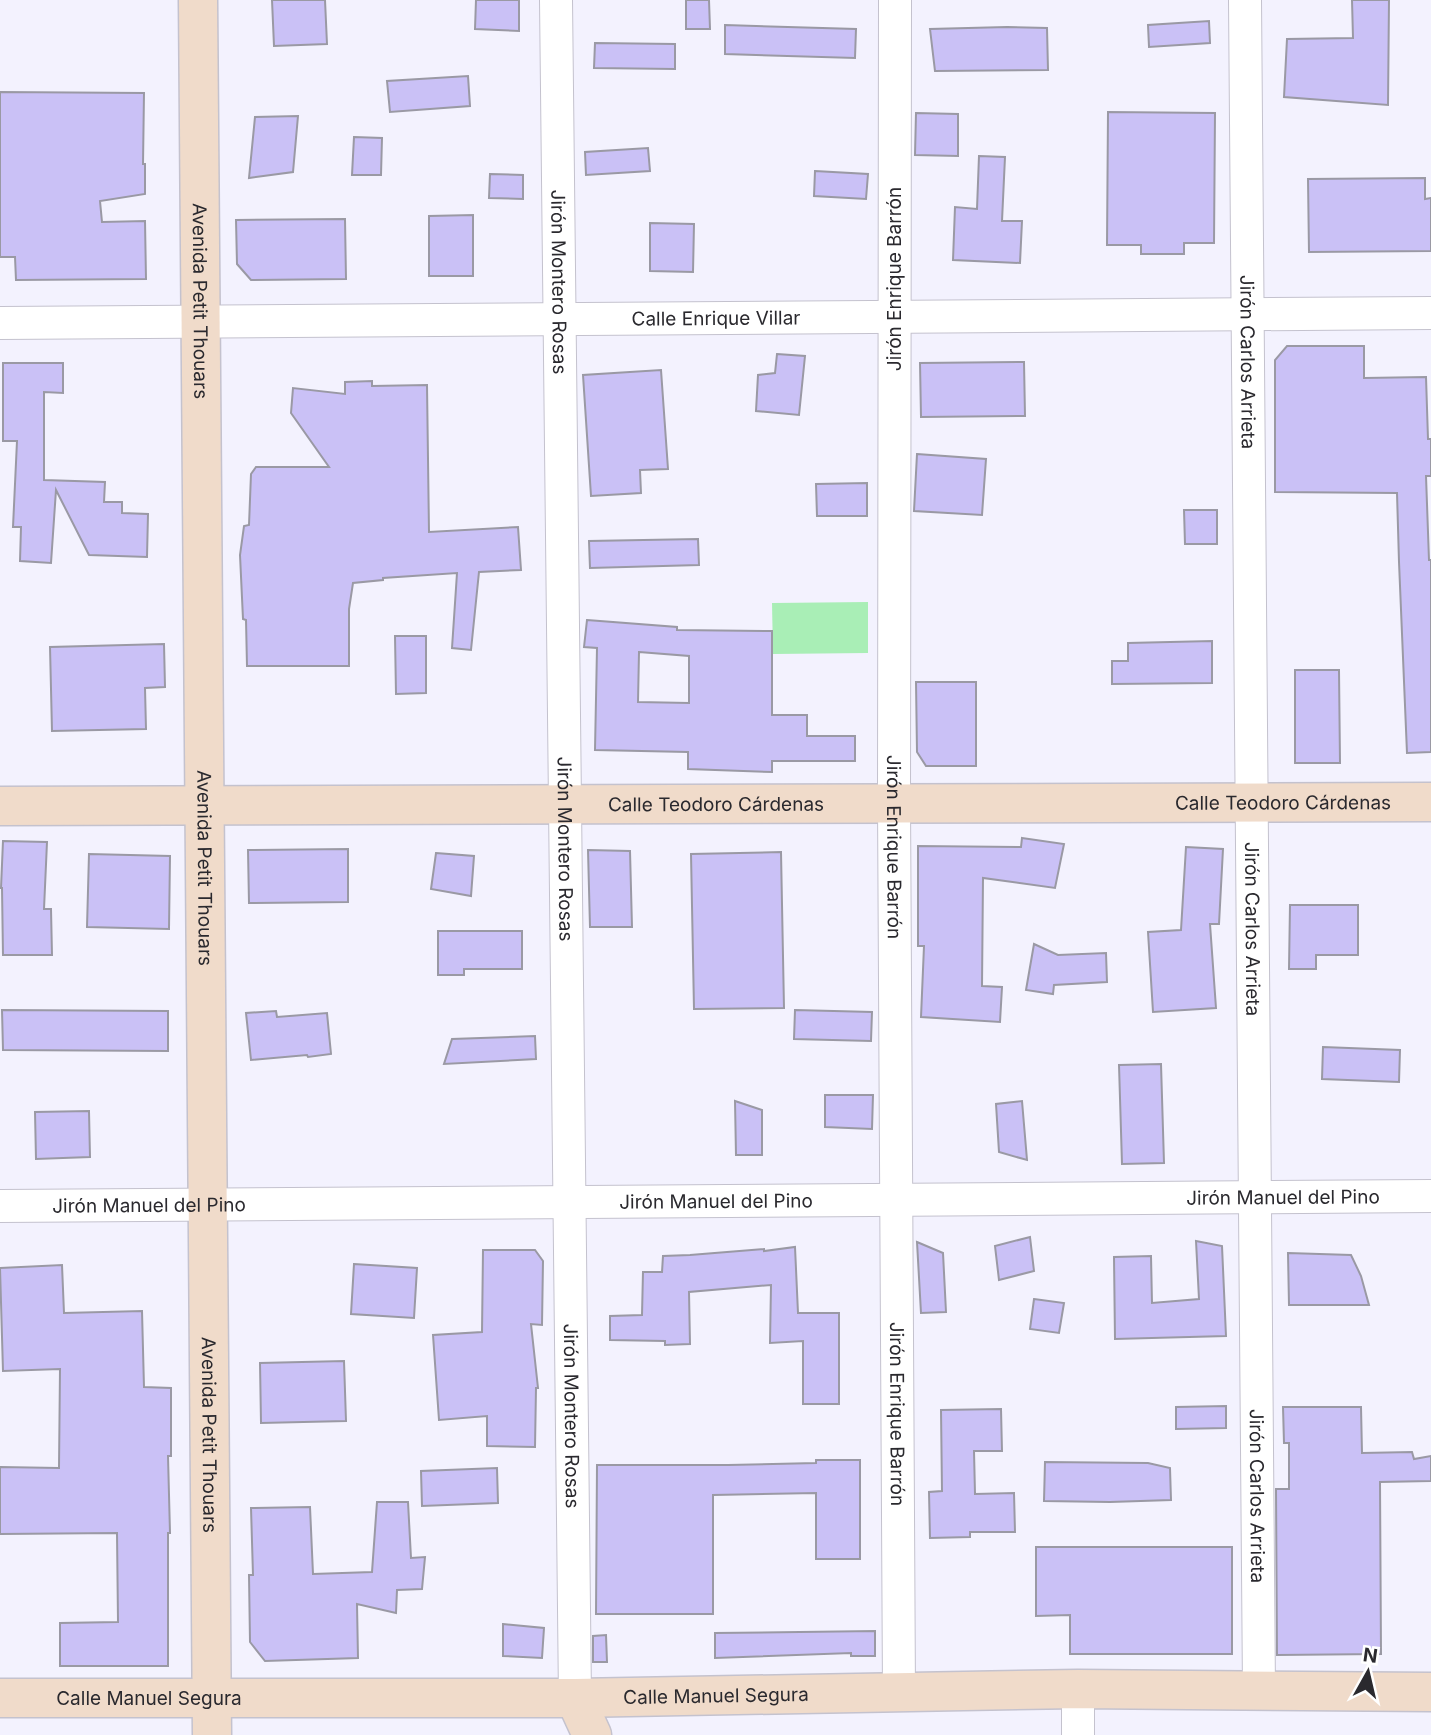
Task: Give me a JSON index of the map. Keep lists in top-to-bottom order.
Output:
{
  "streets": {
    "street": [
      "Jirón Enrique Barrón",
      "Jirón Montero Rosas",
      "Avenida Petit Thouars",
      "Calle Enrique Villar",
      "Jirón Carlos Arrieta",
      "Calle Teodoro Cárdenas",
      "Jirón Manuel del Pino",
      "Calle Manuel Segura"
    ]
  },
  "crossings": [
    ["Jirón Enrique Barrón", "Calle Enrique Villar"],
    ["Jirón Enrique Barrón", "Calle Teodoro Cárdenas"],
    ["Jirón Enrique Barrón", "Jirón Manuel del Pino"],
    ["Jirón Enrique Barrón", "Calle Manuel Segura"],
    ["Jirón Montero Rosas", "Calle Enrique Villar"],
    ["Jirón Montero Rosas", "Calle Teodoro Cárdenas"],
    ["Jirón Montero Rosas", "Jirón Manuel del Pino"],
    ["Jirón Montero Rosas", "Calle Manuel Segura"],
    ["Avenida Petit Thouars", "Calle Enrique Villar"],
    ["Avenida Petit Thouars", "Calle Teodoro Cárdenas"],
    ["Avenida Petit Thouars", "Jirón Manuel del Pino"],
    ["Avenida Petit Thouars", "Calle Manuel Segura"],
    ["Calle Enrique Villar", "Jirón Carlos Arrieta"],
    ["Jirón Carlos Arrieta", "Calle Teodoro Cárdenas"],
    ["Jirón Carlos Arrieta", "Jirón Manuel del Pino"],
    ["Jirón Carlos Arrieta", "Calle Manuel Segura"]
  ],
  "north": "top"
}
